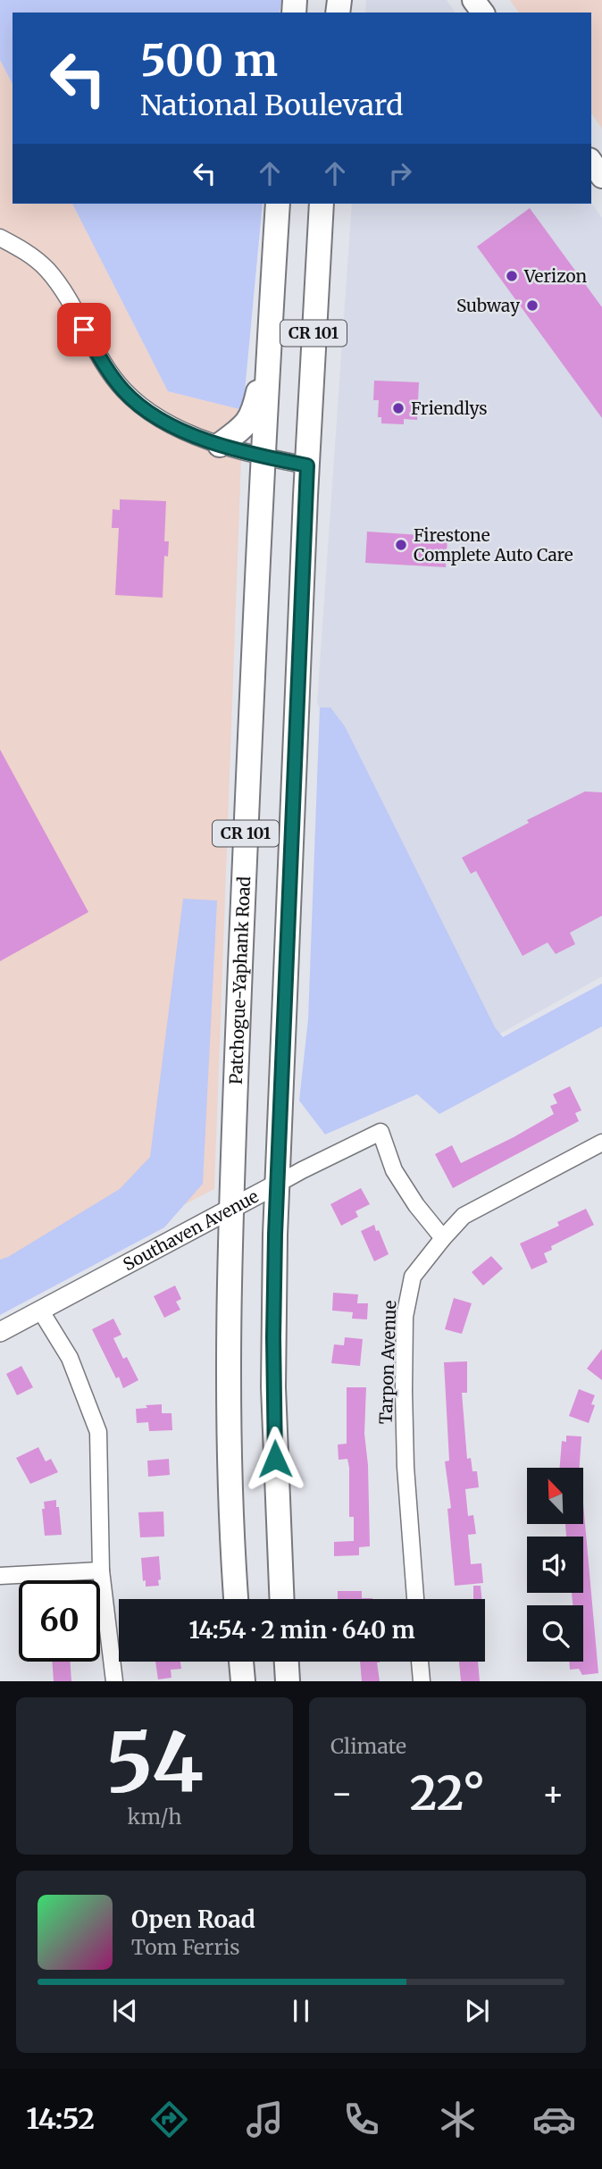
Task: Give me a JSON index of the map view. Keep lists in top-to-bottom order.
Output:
{
  "streets": {
    "main road": ["CR 101", "Patchogue-Yaphank Road"],
    "street": ["Southaven Avenue", "Tarpon Avenue"]
  },
  "crossings": [
    ["CR 101", "Southaven Avenue"],
    ["Patchogue-Yaphank Road", "Southaven Avenue"],
    ["Southaven Avenue", "Tarpon Avenue"]
  ],
  "places": [
    "Verizon",
    "Subway",
    "Friendlys",
    "Firestone Complete Auto Care"
  ],
  "north": "top left",
  "page": {
    "turn": ["500 m", "National Boulevard"],
    "limit": "60",
    "trip": "14:54 · 2 min · 640 m",
    "tile": [
      ["54", "km/h"],
      "Climate"
    ],
    "heat": ["−", "22°", "+"],
    "song": ["Open Road", "Tom Ferris"],
    "tabs": "14:52"
  }
}
